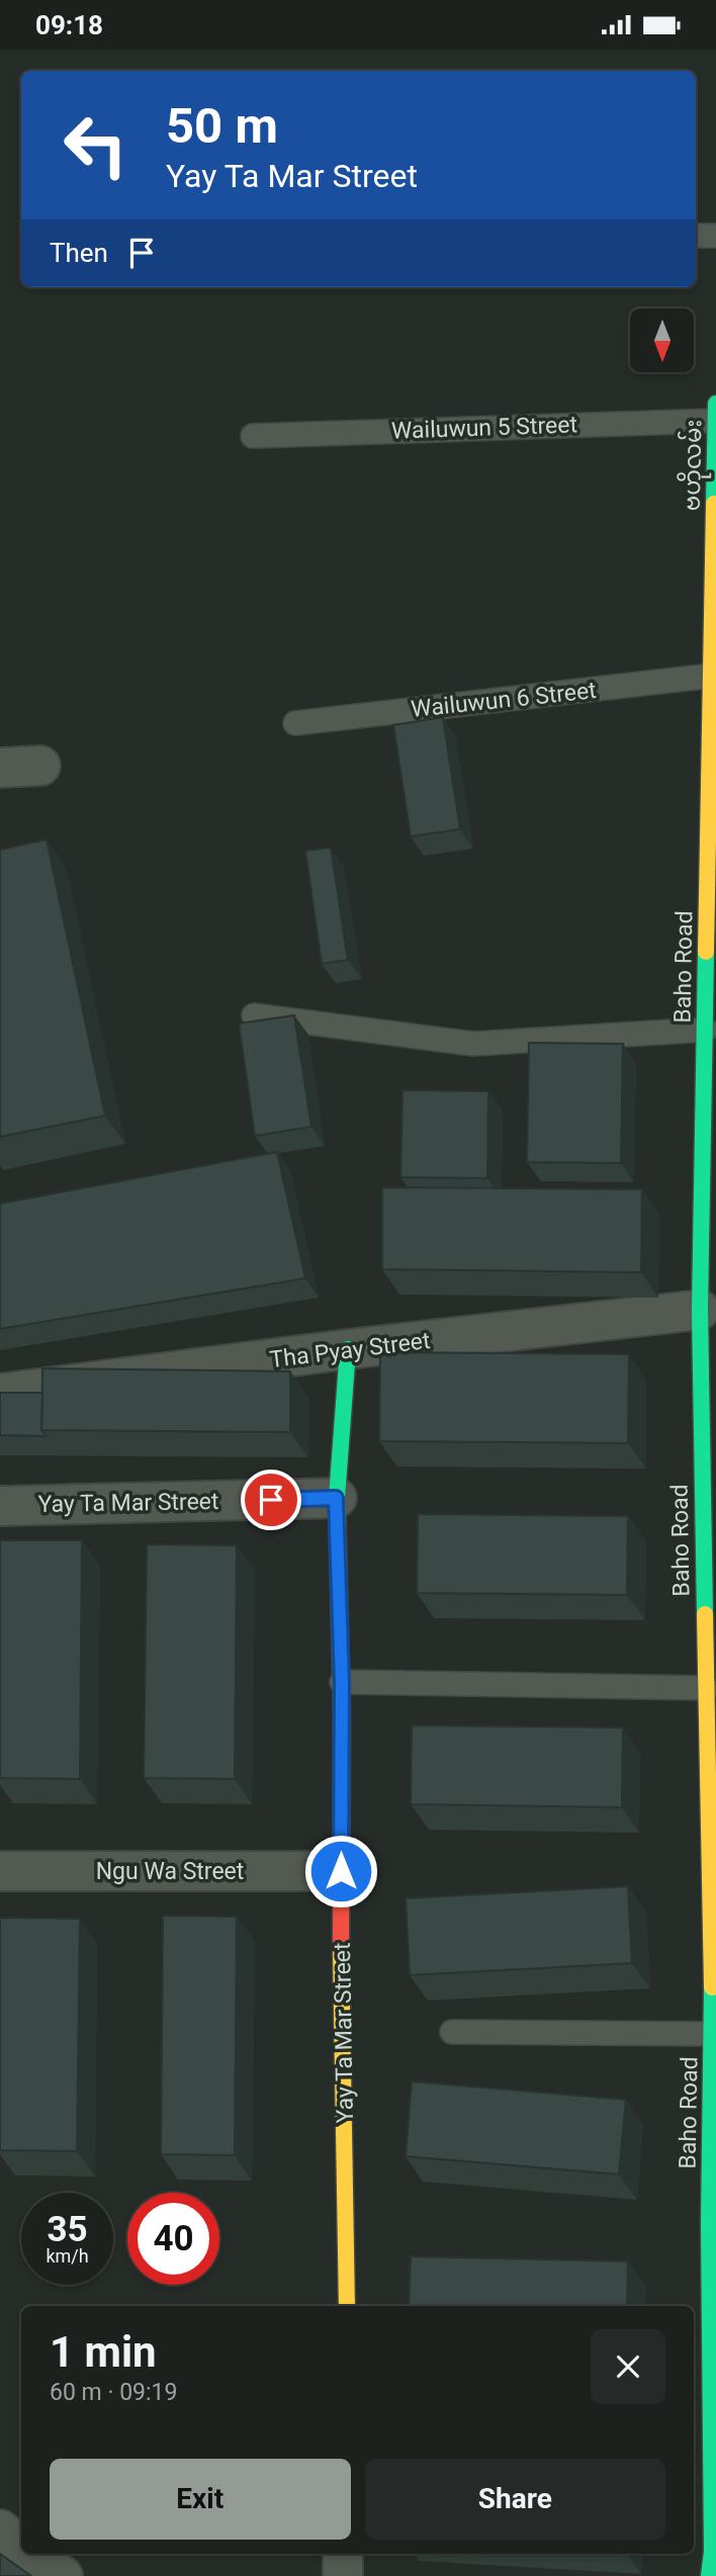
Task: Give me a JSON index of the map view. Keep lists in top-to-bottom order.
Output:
{
  "streets": {
    "main road": ["ဗဟိုလမ်း", "Baho Road", "Yay Ta Mar Street"],
    "street": ["Tha Pyay Street", "Ngu Wa Street"],
    "lane": ["Wailuwun 5 Street", "Wailuwun 6 Street"]
  },
  "crossings": [
    ["Wailuwun 5 Street", "ဗဟိုလမ်း"],
    ["ဗဟိုလမ်း", "Baho Road"],
    ["Wailuwun 6 Street", "Baho Road"],
    ["Baho Road", "Tha Pyay Street"],
    ["Yay Ta Mar Street", "Ngu Wa Street"]
  ],
  "north": "bottom",
  "page": {
    "status": "09:18",
    "turn": ["50 m", "Yay Ta Mar Street"],
    "then": "Then",
    "speed": "35 km/h",
    "limit": "40",
    "heading": ["1 min", "60 m · 09:19"],
    "buttons": ["Exit", "Share"]
  }
}
